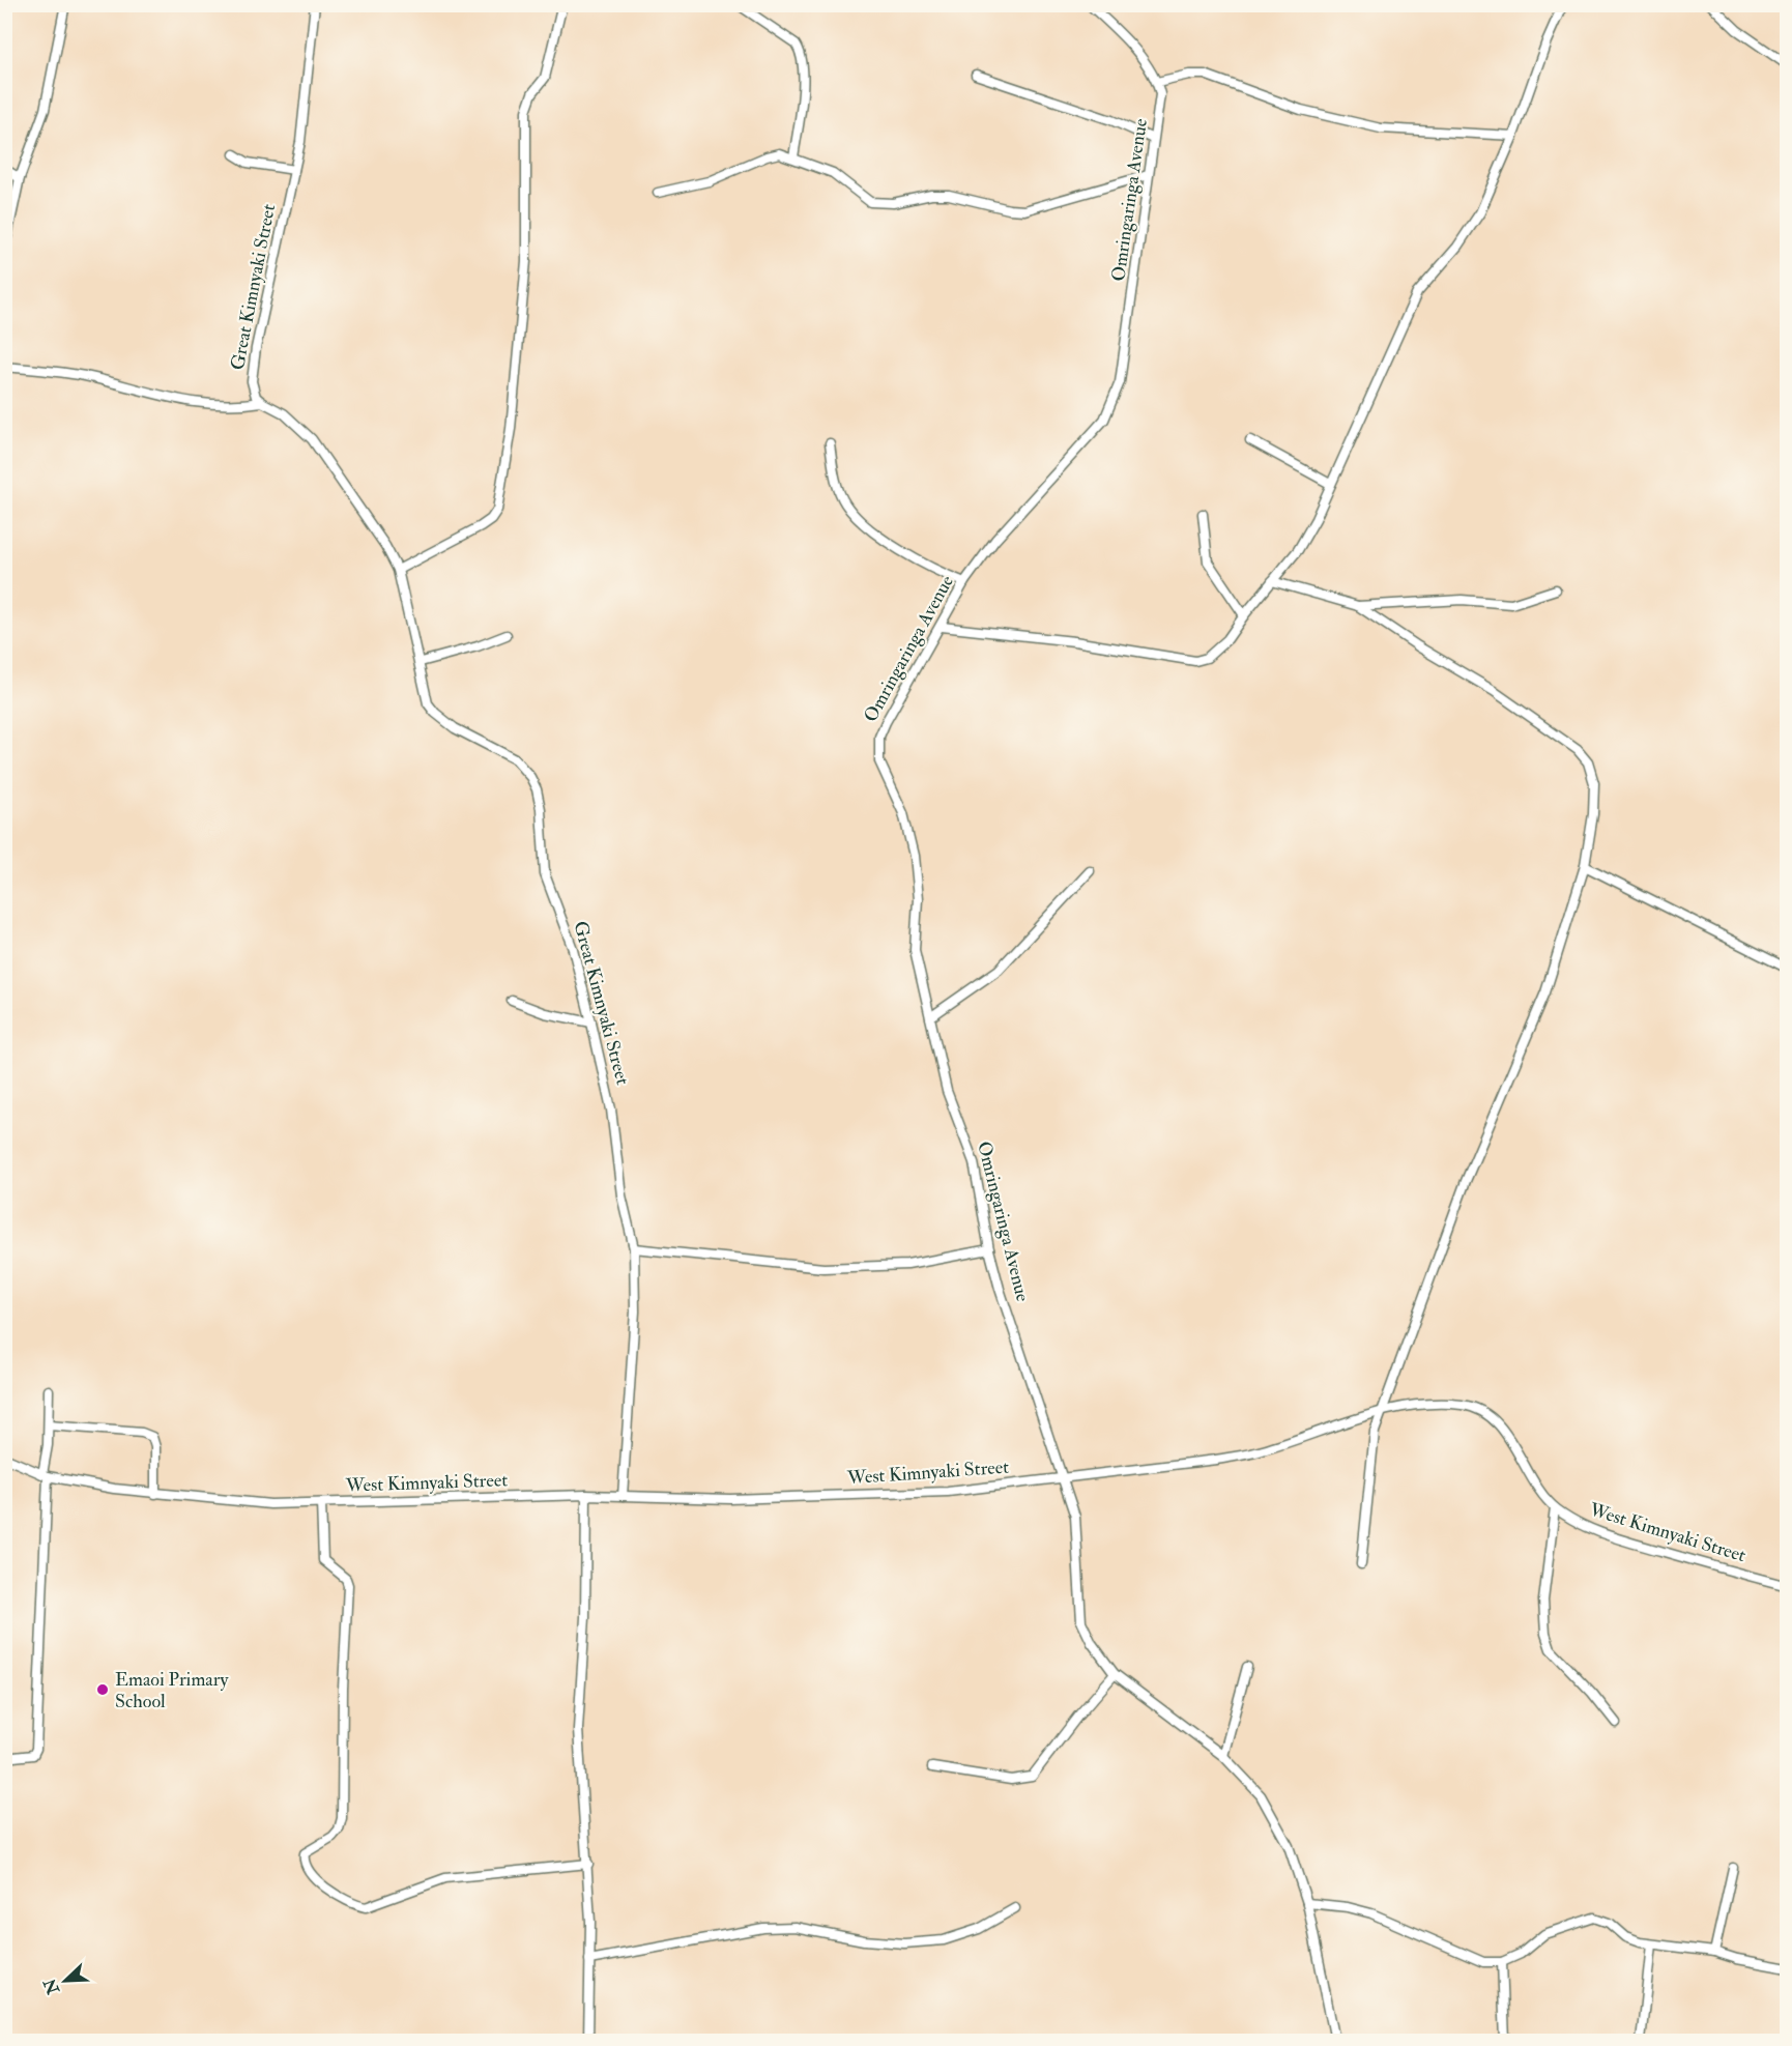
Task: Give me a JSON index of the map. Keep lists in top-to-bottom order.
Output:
{
  "streets": {
    "street": ["Omringaringa Avenue", "Great Kimnyaki Street", "West Kimnyaki Street"]
  },
  "crossings": [
    ["Omringaringa Avenue", "West Kimnyaki Street"],
    ["Great Kimnyaki Street", "West Kimnyaki Street"]
  ],
  "places": ["Emaoi Primary School"],
  "north": "bottom left"
}
